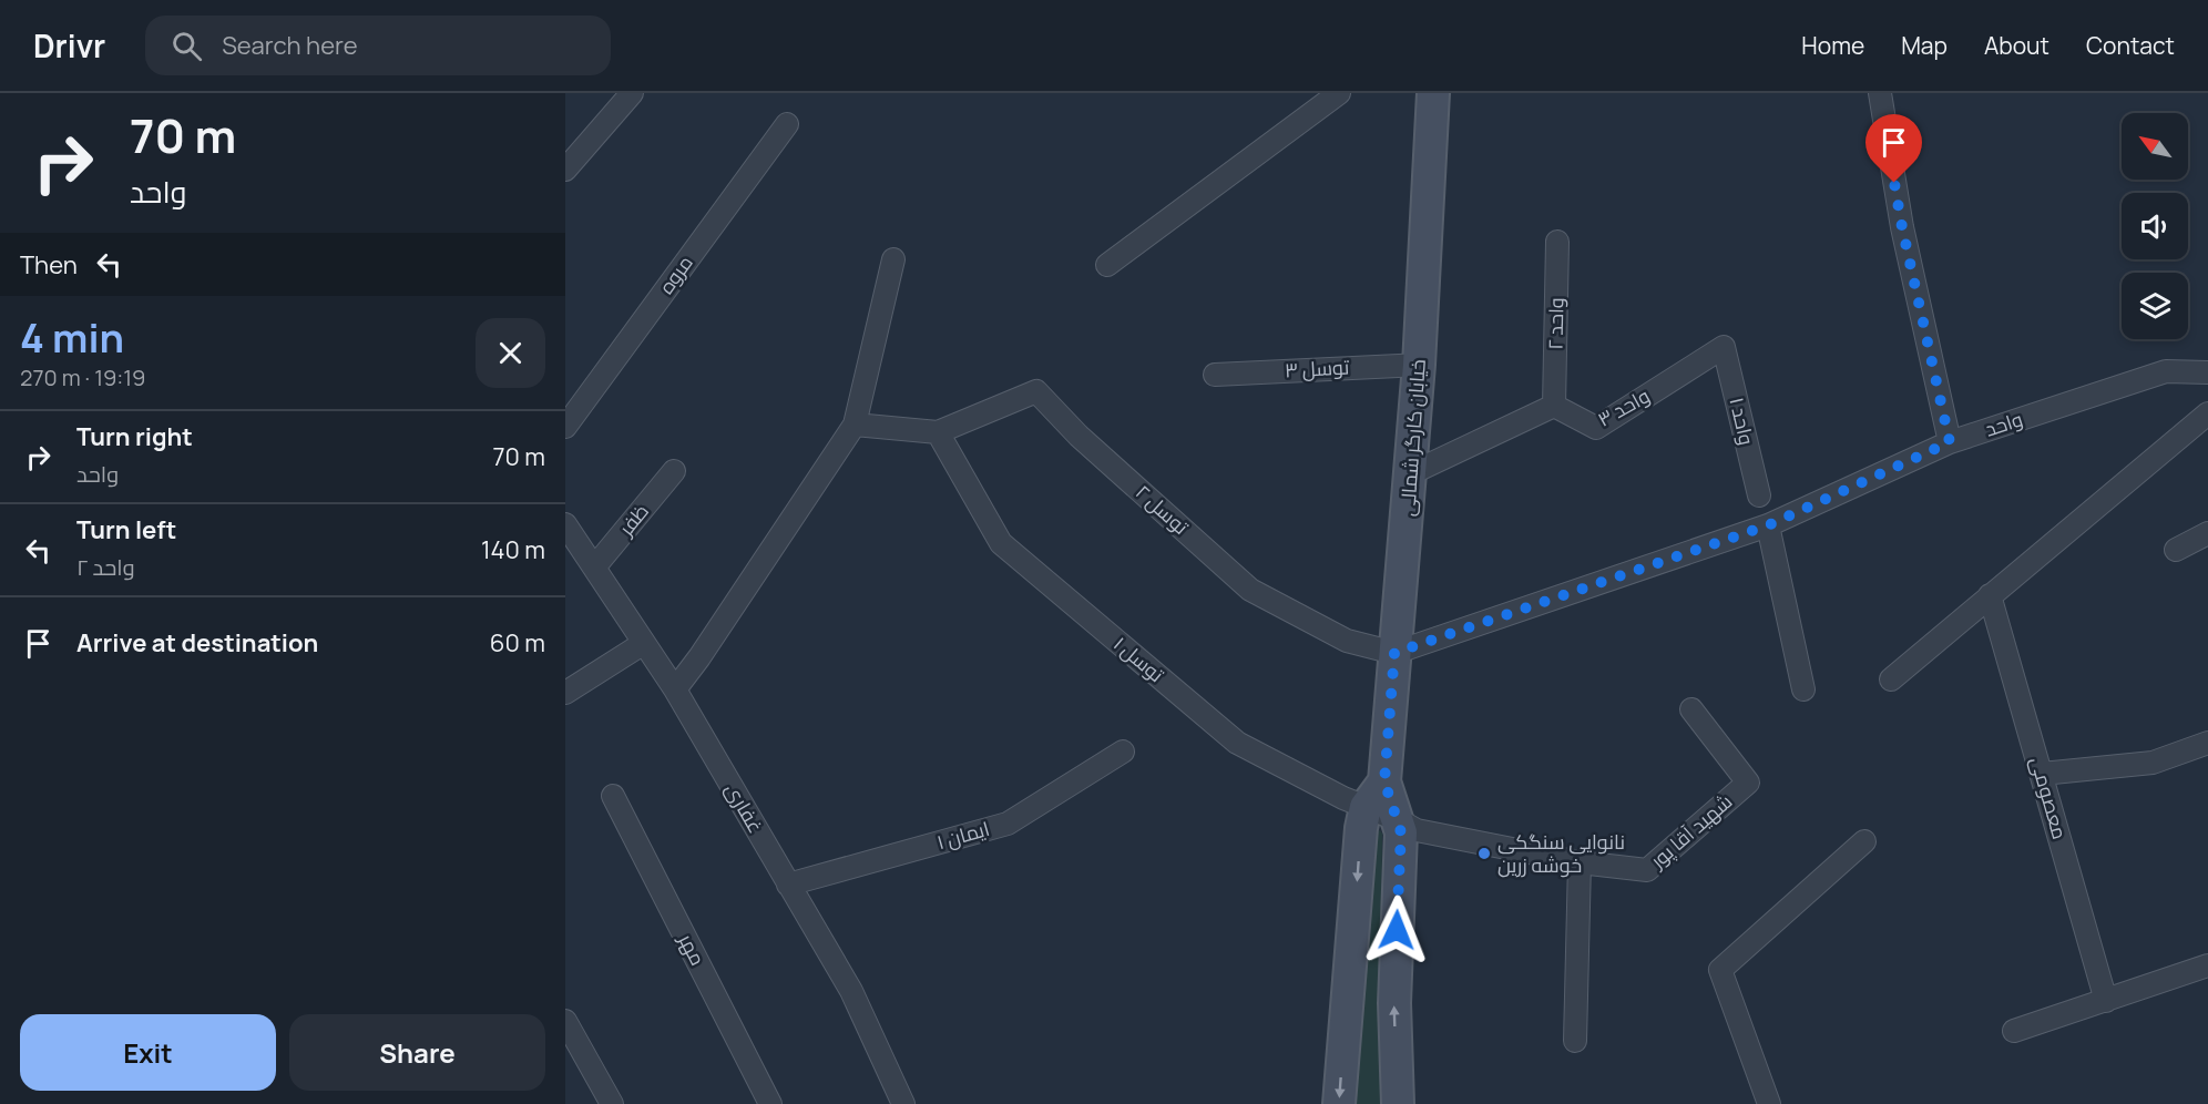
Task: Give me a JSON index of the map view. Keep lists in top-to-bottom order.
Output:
{
  "streets": {
    "street": [
      "مروه",
      "واحد ۲",
      "توسل ۳",
      "واحد ۳",
      "واحد ۱",
      "واحد",
      "خیابان کارگر شمالی",
      "توسل ۲",
      "ظفر",
      "توسل ۱",
      "معصومی",
      "غفاری",
      "شهید آقا پور",
      "ایمان ۱",
      "مهر"
    ]
  },
  "crossings": [
    ["واحد ۲", "واحد ۳"],
    ["توسل ۳", "خیابان کارگر شمالی"],
    ["واحد ۳", "واحد ۱"],
    ["واحد", "خیابان کارگر شمالی"],
    ["واحد", "توسل ۲"],
    ["خیابان کارگر شمالی", "توسل ۲"],
    ["خیابان کارگر شمالی", "توسل ۱"],
    ["خیابان کارگر شمالی", "شهید آقا پور"],
    ["توسل ۲", "توسل ۱"],
    ["ظفر", "غفاری"],
    ["توسل ۱", "شهید آقا پور"],
    ["غفاری", "ایمان ۱"]
  ],
  "places": ["نانوایی سنگکی خوشه زرین"],
  "north": "top left",
  "page": {
    "header": "Drivr",
    "search": "Search here",
    "nav": [
      "Home",
      "Map",
      "About",
      "Contact"
    ],
    "turn": ["70 m", "واحد"],
    "then": "Then",
    "heading": ["4 min", "270 m · 19:19"],
    "list": [
      {
        "name": "Turn right",
        "note": "واحد",
        "value": "70 m"
      },
      {
        "name": "Turn left",
        "note": "واحد ۲",
        "value": "140 m"
      },
      {
        "name": "Arrive at destination",
        "value": "60 m"
      }
    ],
    "buttons": ["Exit", "Share"]
  }
}
